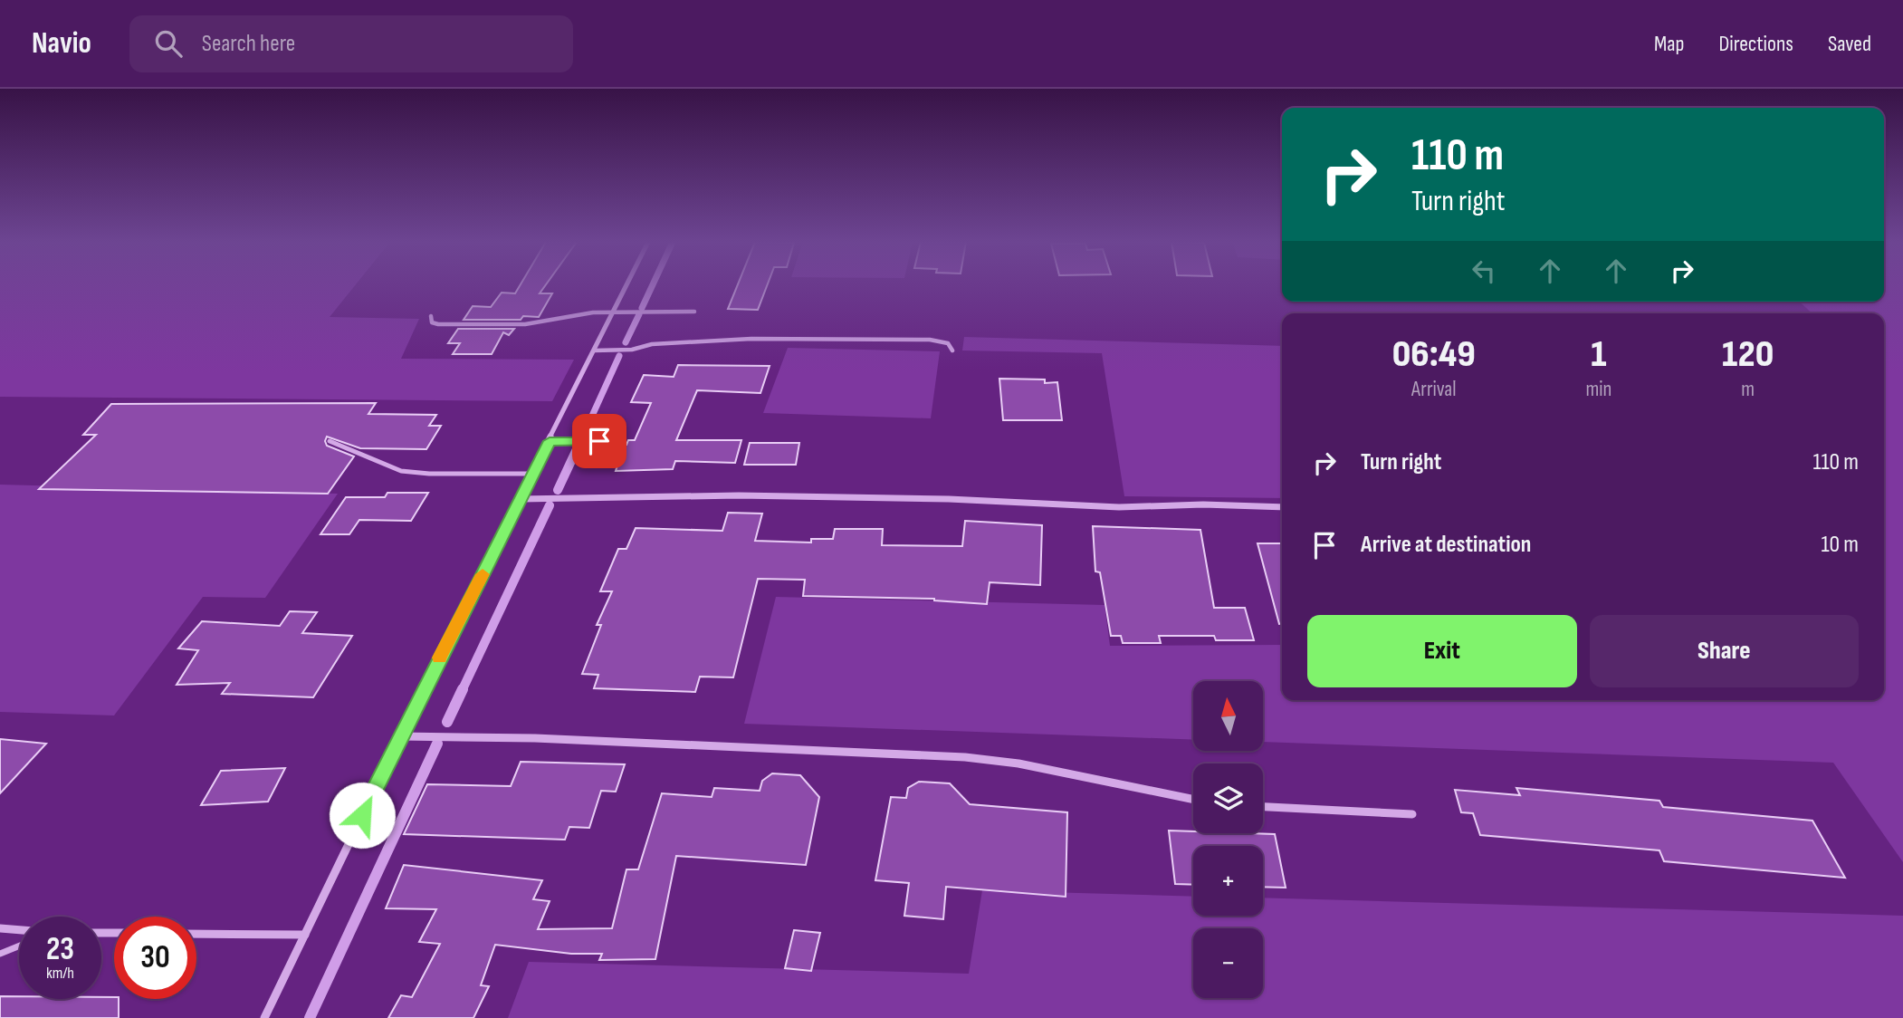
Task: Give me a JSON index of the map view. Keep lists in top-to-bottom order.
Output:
{
  "north": "top",
  "page": {
    "header": "Navio",
    "search": "Search here",
    "nav": ["Map", "Directions", "Saved"],
    "turn": ["110 m", "Turn right"],
    "eta": [
      "06:49",
      "Arrival",
      "1",
      "min",
      "120",
      "m"
    ],
    "list": [
      {
        "name": "Turn right",
        "value": "110 m"
      },
      {
        "name": "Arrive at destination",
        "value": "10 m"
      }
    ],
    "buttons": ["Exit", "Share"],
    "map_buttons": ["+", "−"],
    "speed": "23 km/h",
    "limit": "30"
  }
}
